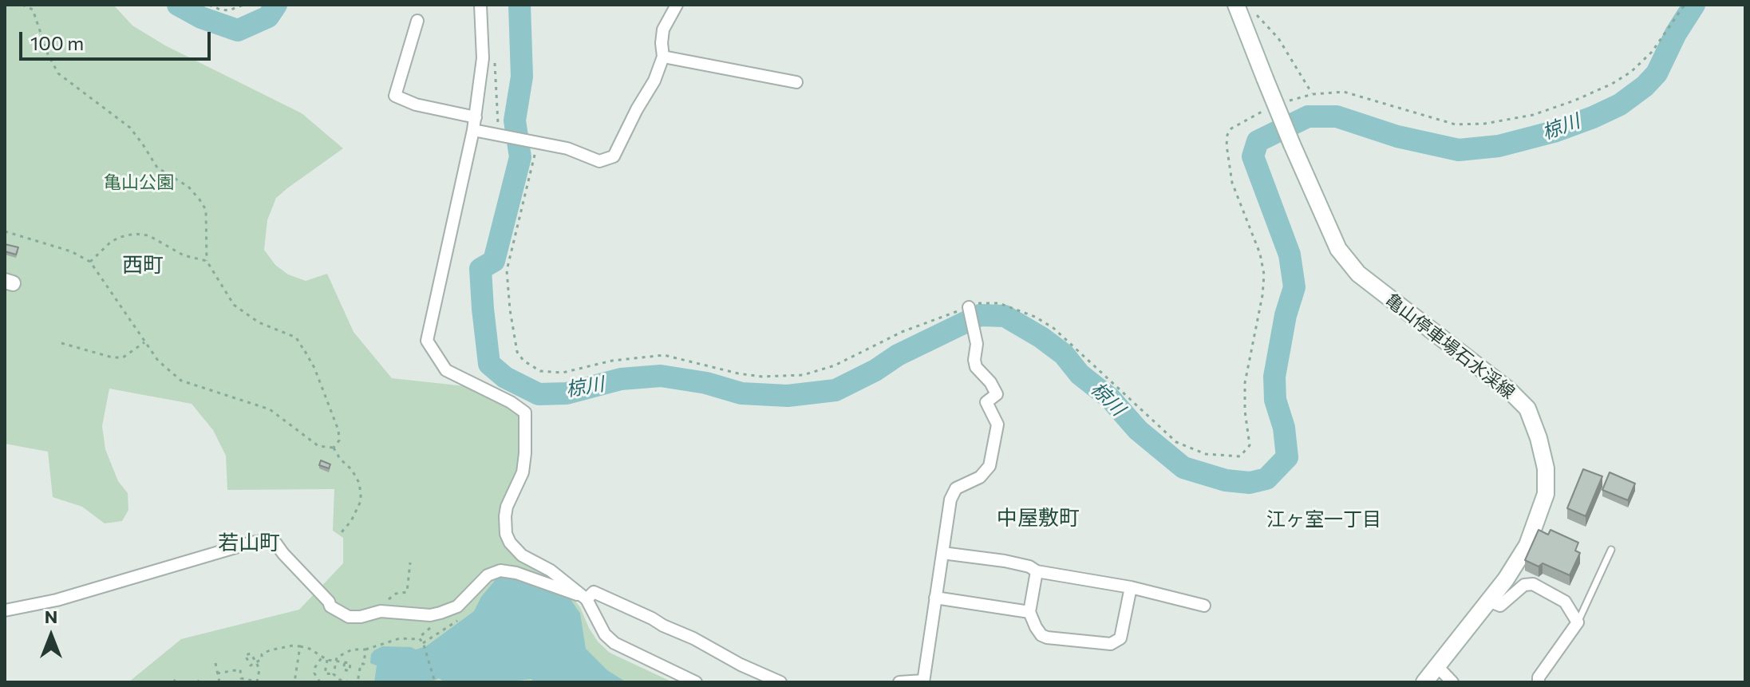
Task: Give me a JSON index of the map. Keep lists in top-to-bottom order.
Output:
{
  "streets": {
    "main road": ["亀山停車場石水渓線"]
  },
  "districts": [
    "西町",
    "中屋敷町",
    "江ヶ室一丁目",
    "若山町"
  ],
  "water": ["椋川"],
  "parks": ["亀山公園"],
  "scale_bar": "100 m",
  "north": "top"
}
